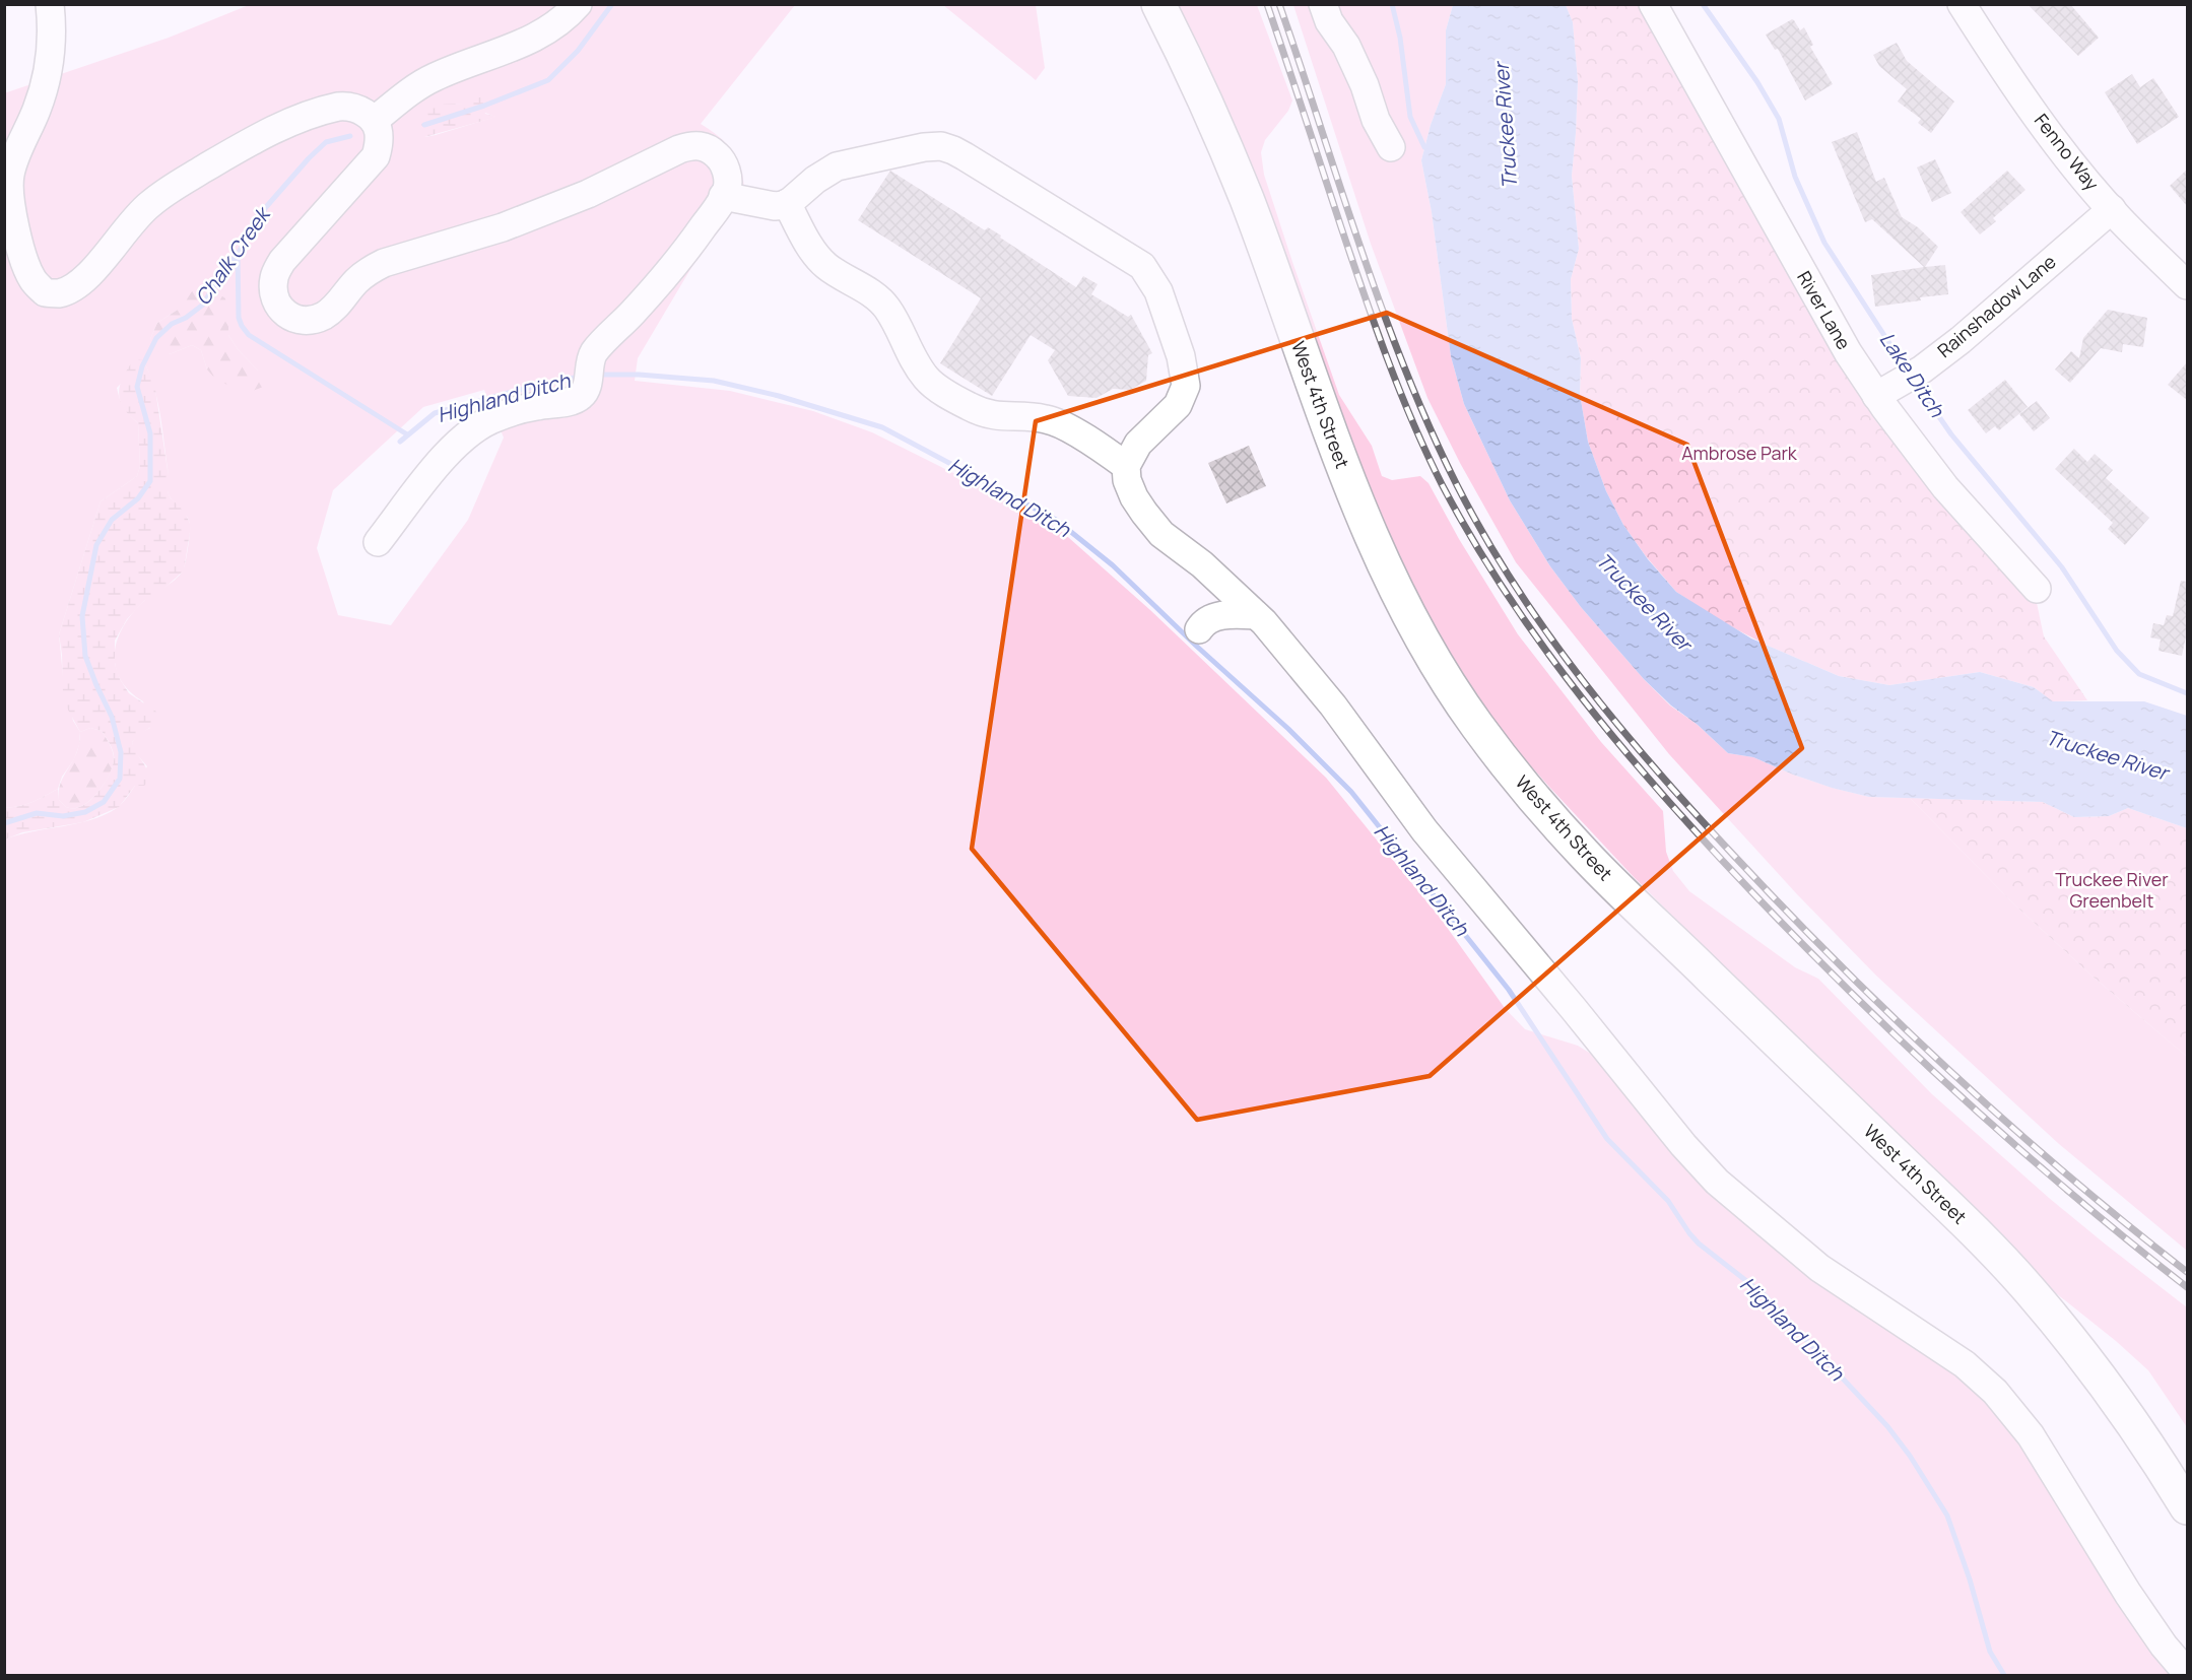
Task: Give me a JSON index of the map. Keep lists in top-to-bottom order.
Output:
{
  "streets": {
    "main road": ["West 4th Street"],
    "street": ["Fenno Way", "Rainshadow Lane", "River Lane"]
  },
  "crossings": [
    ["Fenno Way", "Rainshadow Lane"],
    ["Rainshadow Lane", "River Lane"]
  ],
  "water": [
    "Truckee River",
    "Chalk Creek",
    "Lake Ditch",
    "Highland Ditch"
  ],
  "parks": ["Ambrose Park", "Truckee River Greenbelt"]
}
